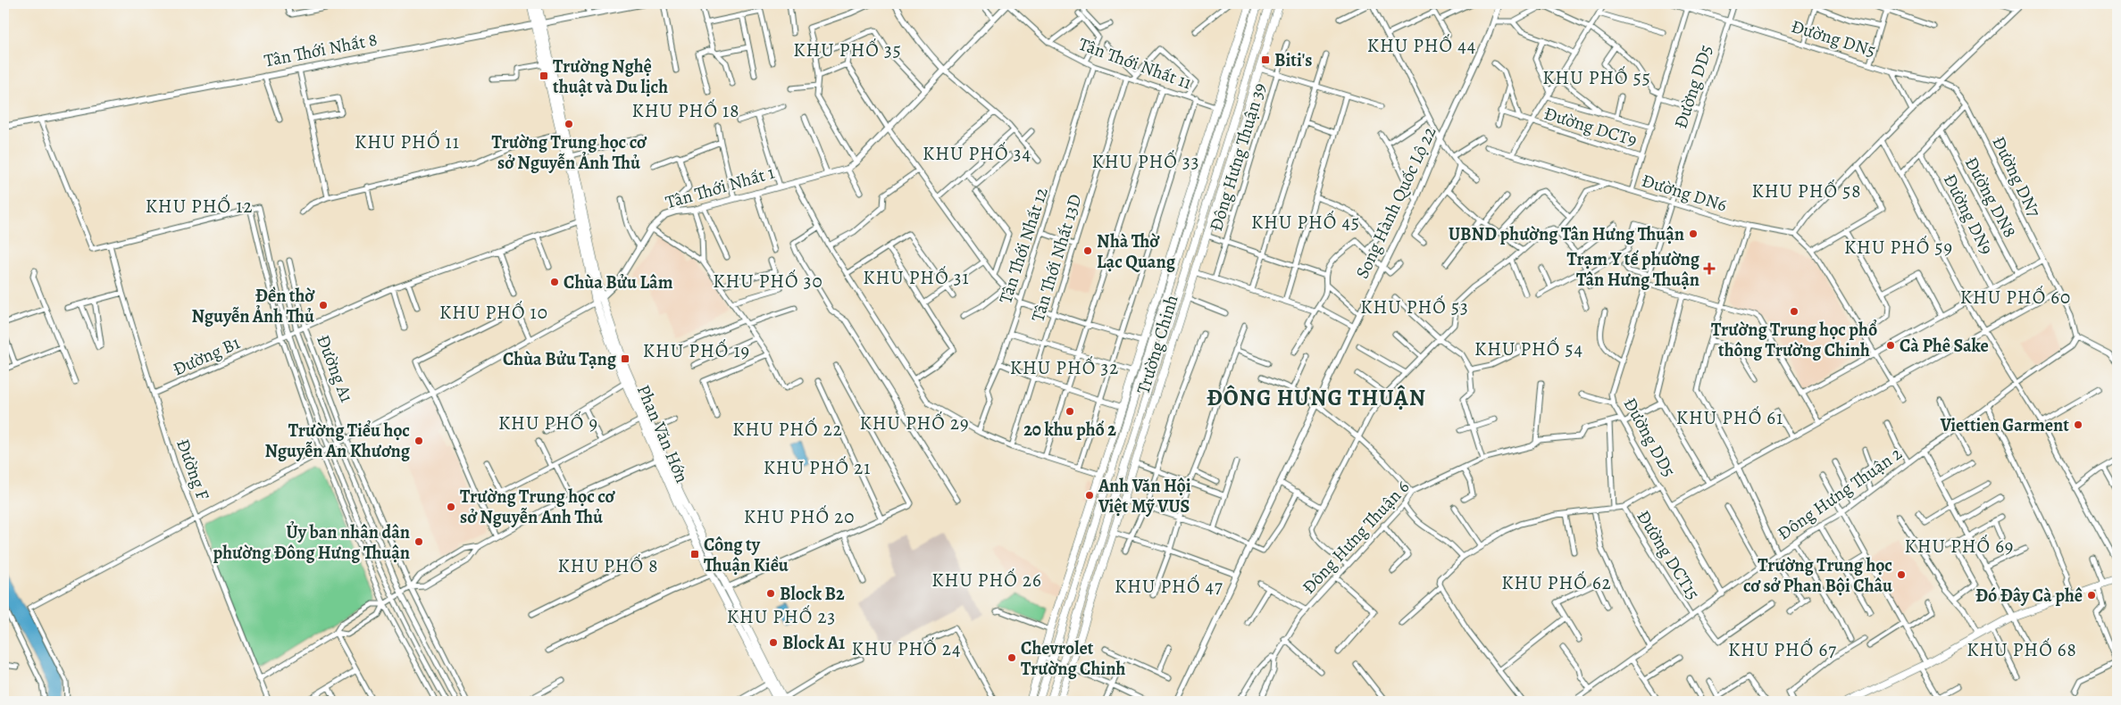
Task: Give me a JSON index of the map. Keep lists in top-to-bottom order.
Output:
{
  "streets": {
    "main road": ["Trường Chinh", "Phan Văn Hớn"],
    "street": [
      "Đường DN5",
      "Tân Thới Nhất 8",
      "Tân Thới Nhất 11",
      "Đường DD5",
      "Đường DCT9",
      "Đông Hưng Thuận 39",
      "Đường DN7",
      "Tân Thới Nhất 1",
      "Đường DN6",
      "Đường DN8",
      "Song Hành Quốc Lộ 22",
      "Đường DN9",
      "Tân Thới Nhất 12",
      "Tân Thới Nhất 13D",
      "Đường B1",
      "Đường A1",
      "Đường F",
      "Đông Hưng Thuận 2",
      "Đông Hưng Thuận 6",
      "Đường DCT15"
    ]
  },
  "crossings": [
    ["Đường DN5", "Đường DD5"],
    ["Đường DN5", "Đường DN7"],
    ["Tân Thới Nhất 8", "Phan Văn Hớn"],
    ["Tân Thới Nhất 11", "Tân Thới Nhất 1"],
    ["Tân Thới Nhất 11", "Tân Thới Nhất 12"],
    ["Tân Thới Nhất 11", "Tân Thới Nhất 13D"],
    ["Tân Thới Nhất 11", "Trường Chinh"],
    ["Đường DD5", "Đường DN6"],
    ["Đường DD5", "Đông Hưng Thuận 2"],
    ["Đường DD5", "Đông Hưng Thuận 6"],
    ["Đường DN7", "Đông Hưng Thuận 2"],
    ["Tân Thới Nhất 1", "Đường A1"],
    ["Tân Thới Nhất 1", "Phan Văn Hớn"],
    ["Tân Thới Nhất 1", "Đường F"],
    ["Đường B1", "Đường A1"],
    ["Đường B1", "Phan Văn Hớn"],
    ["Đường B1", "Đường F"],
    ["Đông Hưng Thuận 2", "Đường DCT15"]
  ],
  "districts": [
    "KHU PHỐ 44",
    "KHU PHỐ 35",
    "KHU PHỐ 55",
    "KHU PHỐ 18",
    "KHU PHỐ 11",
    "KHU PHỐ 34",
    "KHU PHỐ 33",
    "KHU PHỐ 58",
    "KHU PHỐ 12",
    "KHU PHỐ 45",
    "KHU PHỐ 59",
    "KHU PHỐ 31",
    "KHU PHỐ 30",
    "KHU PHỐ 60",
    "KHU PHỐ 53",
    "KHU PHỐ 10",
    "KHU PHỐ 54",
    "KHU PHỐ 19",
    "KHU PHỐ 32",
    "ĐÔNG HƯNG THUẬN",
    "KHU PHỐ 61",
    "KHU PHỐ 9",
    "KHU PHỐ 29",
    "KHU PHỐ 22",
    "KHU PHỐ 21",
    "KHU PHỐ 20",
    "KHU PHỐ 69",
    "KHU PHỐ 8",
    "KHU PHỐ 26",
    "KHU PHỐ 62",
    "KHU PHỐ 47",
    "KHU PHỐ 23",
    "KHU PHỐ 24",
    "KHU PHỐ 67",
    "KHU PHỐ 68"
  ],
  "places": {
    "transit": [
      "Biti's",
      "Trường Nghệ thuật và Du lịch",
      "Chùa Bửu Tạng",
      "Công ty Thuận Kiều"
    ],
    "other": [
      "Trường Trung học cơ sở Nguyễn Ảnh Thủ",
      "UBND phường Tân Hưng Thuận",
      "Nhà Thờ Lạc Quang",
      "Chùa Bửu Lâm",
      "Đền thờ Nguyễn Ảnh Thủ",
      "Trường Trung học phổ thông Trường Chinh",
      "Cà Phê Sake",
      "20 khu phố 2",
      "Viettien Garment",
      "Trường Tiểu học Nguyễn An Khương",
      "Anh Văn Hội Việt Mỹ VUS",
      "Trường Trung học cơ sở Nguyễn Anh Thủ",
      "Ủy ban nhân dân phường Đông Hưng Thuận",
      "Trường Trung học cơ sở Phan Bội Châu",
      "Block B2",
      "Đó Đây Cà phê",
      "Block A1",
      "Chevrolet Trường Chinh"
    ],
    "health": ["Trạm Y tế phường Tân Hưng Thuận"]
  }
}
